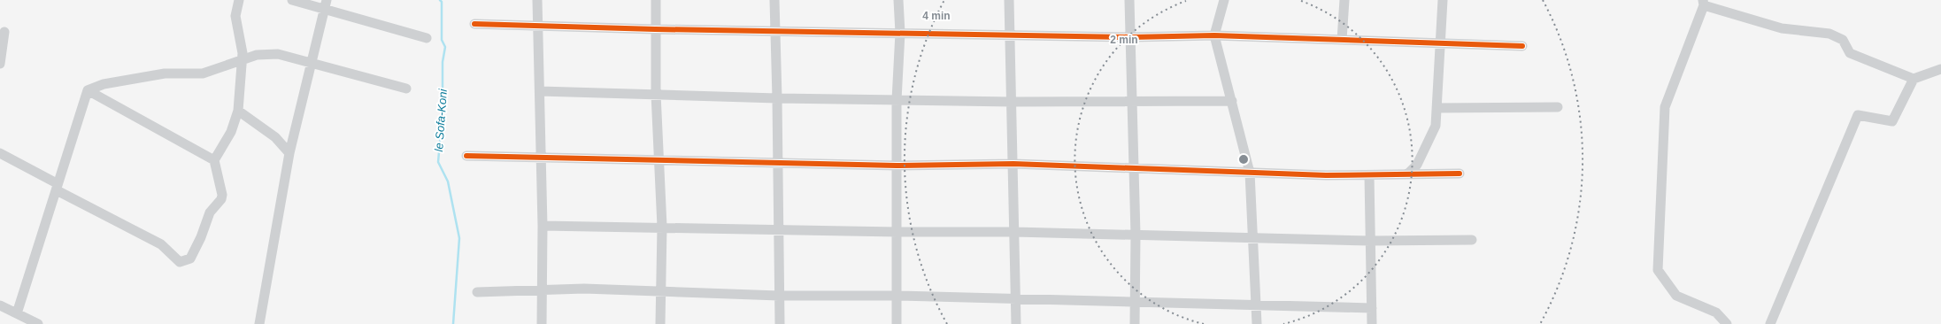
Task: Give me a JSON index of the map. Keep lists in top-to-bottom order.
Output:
{
  "water": ["le Sofa-Koni"],
  "rings": ["4 min", "2 min"]
}
